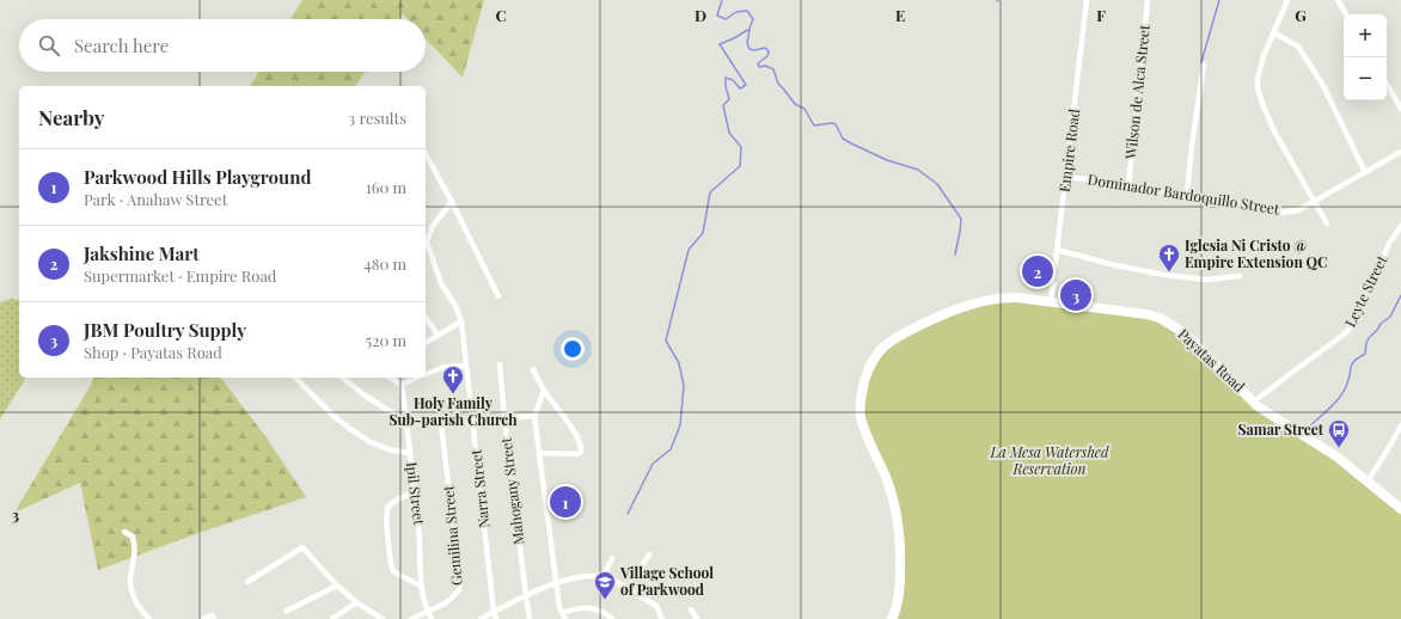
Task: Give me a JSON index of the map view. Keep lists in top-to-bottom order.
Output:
{
  "streets": {
    "main road": ["Payatas Road"],
    "street": [
      "Wilson de Alca Street",
      "Empire Road",
      "Dominador Bardoquillo Street",
      "Leyte Street",
      "Narra Street",
      "Mahogany Street",
      "Ipil Street",
      "Gemilina Street"
    ]
  },
  "crossings": [
    ["Wilson de Alca Street", "Dominador Bardoquillo Street"],
    ["Empire Road", "Dominador Bardoquillo Street"],
    ["Empire Road", "Payatas Road"],
    ["Leyte Street", "Payatas Road"],
    ["Ipil Street", "Gemilina Street"]
  ],
  "parks": ["La Mesa Watershed Reservation"],
  "places": {
    "church": ["Iglesia Ni Cristo @ Empire Extension QC", "Holy Family Sub-parish Church"],
    "bus stop": ["Samar Street"],
    "school or university": ["Village School of Parkwood"]
  },
  "page": {
    "map_buttons": ["+", "−"],
    "search": "Search here",
    "heading": ["Nearby", "3 results"],
    "list": [
      {
        "mark": "1",
        "name": "Parkwood Hills Playground",
        "note": "Park · Anahaw Street",
        "value": "160 m"
      },
      {
        "mark": "2",
        "name": "Jakshine Mart",
        "note": "Supermarket · Empire Road",
        "value": "480 m"
      },
      {
        "mark": "3",
        "name": "JBM Poultry Supply",
        "note": "Shop · Payatas Road",
        "value": "520 m"
      }
    ],
    "pins": ["2", "3", "1"]
  },
  "grid": {
    "columns": [
      "C",
      "D",
      "E",
      "F",
      "G"
    ],
    "rows": ["3"]
  }
}
